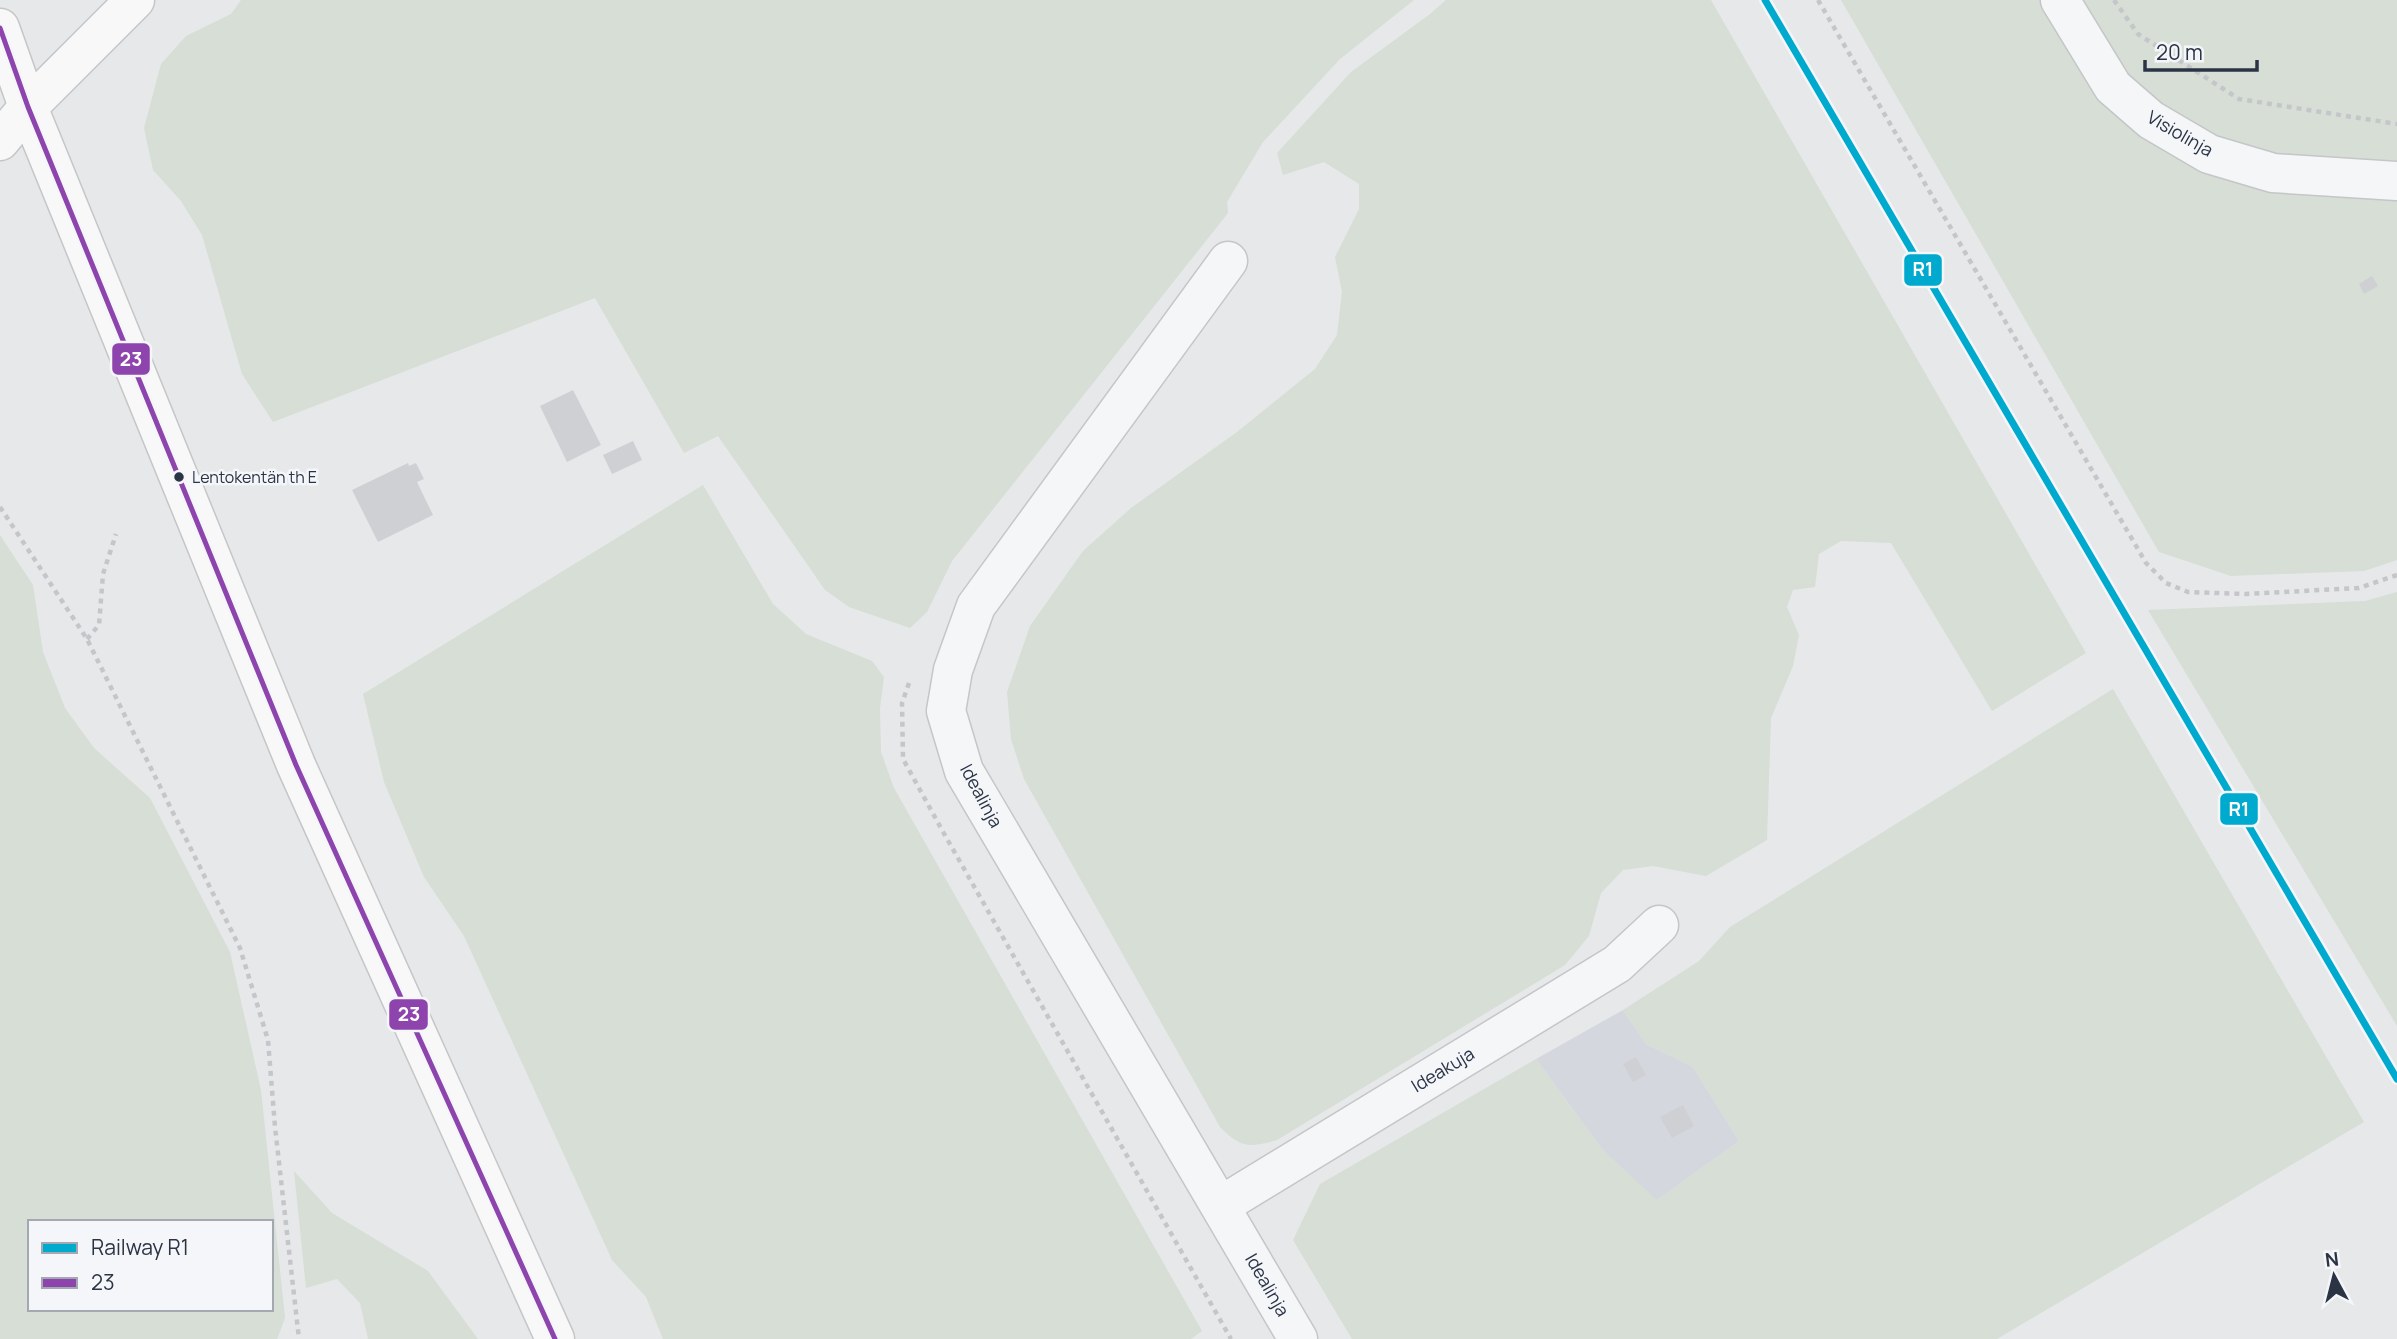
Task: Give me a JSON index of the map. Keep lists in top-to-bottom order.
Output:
{
  "streets": {
    "street": ["Visiolinja", "Idealinja", "Ideakuja"]
  },
  "crossings": [
    ["Idealinja", "Ideakuja"]
  ],
  "places": ["Lentokentän th E"],
  "lines": ["rail line R1", "transit line 23"],
  "legend": ["Railway R1", "23"],
  "scale_bar": "20 m",
  "north": "top"
}
